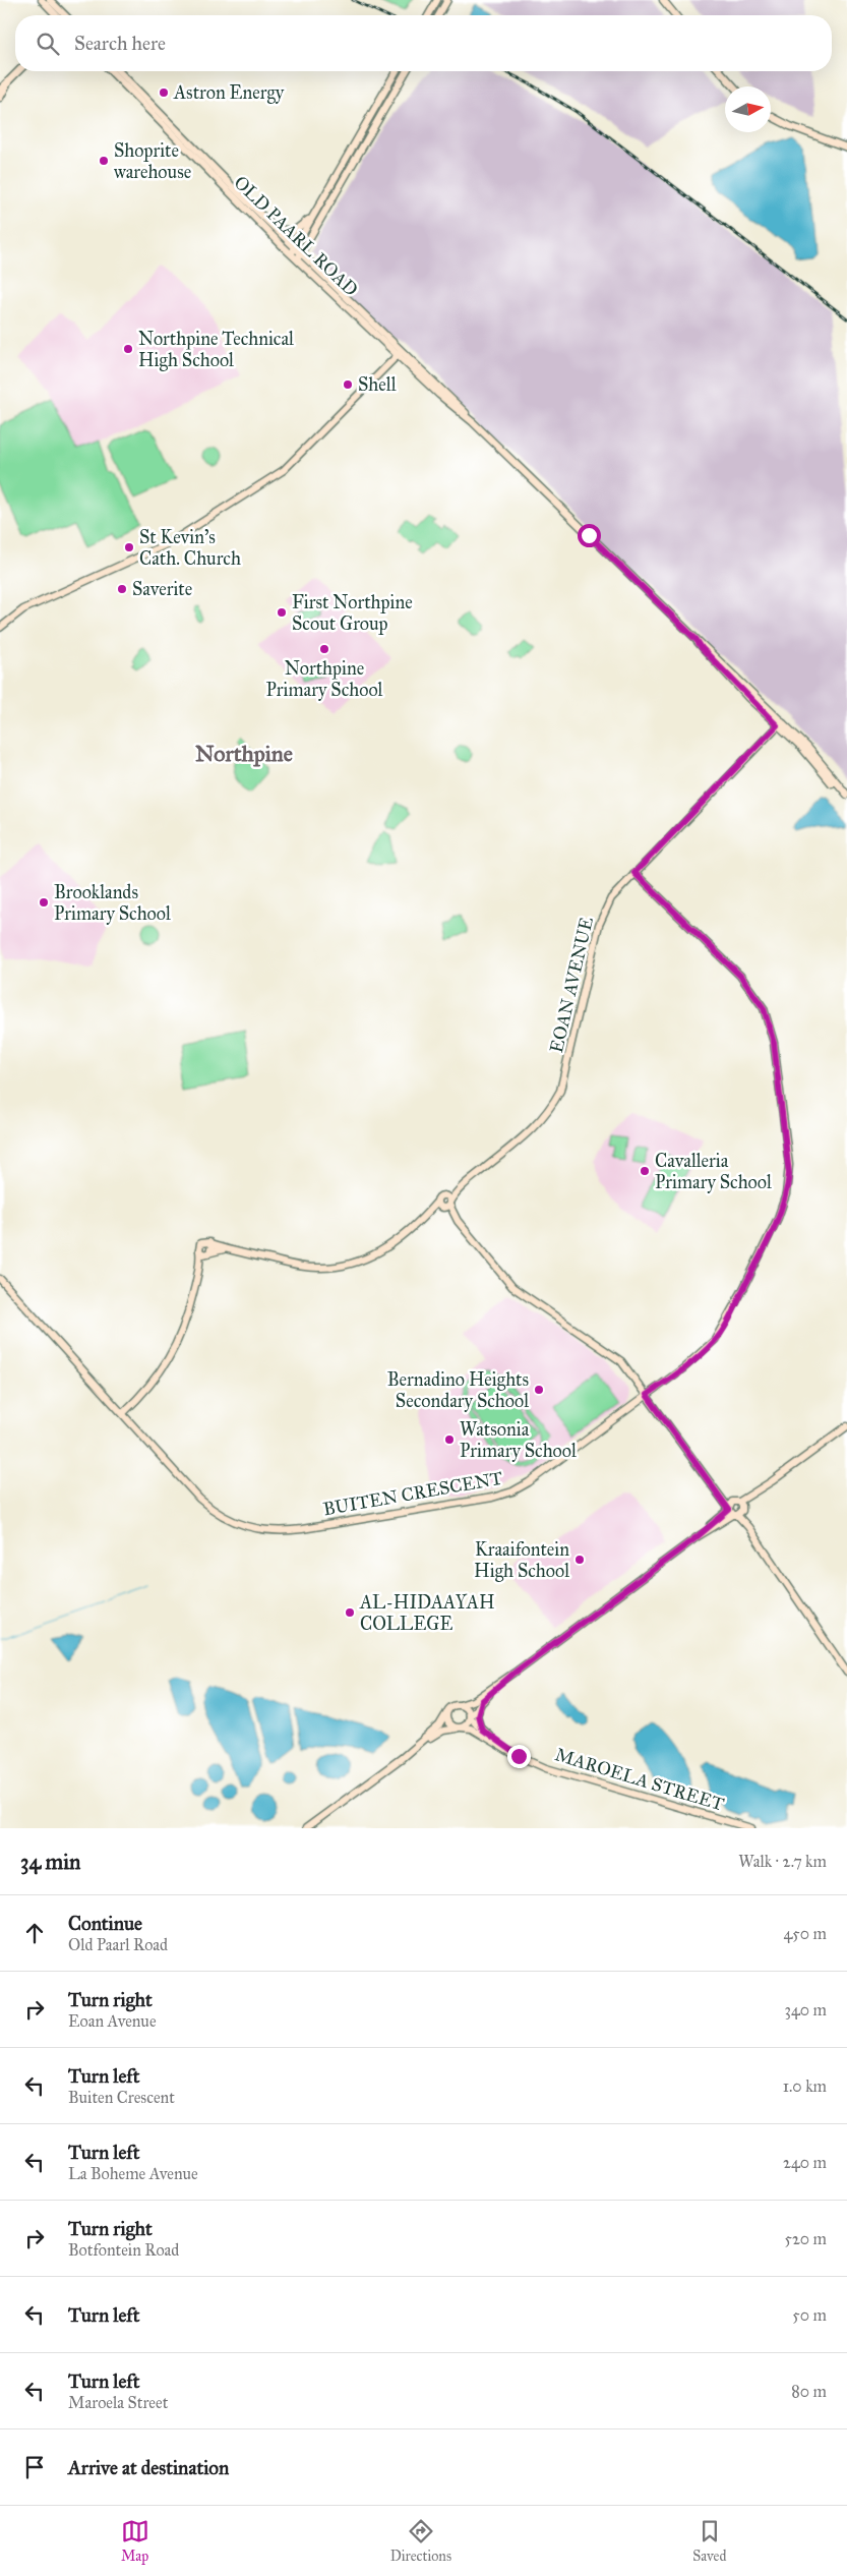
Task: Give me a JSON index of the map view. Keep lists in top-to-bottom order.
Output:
{
  "streets": {
    "street": [
      "OLD PAARL ROAD",
      "EOAN AVENUE",
      "BUITEN CRESCENT",
      "MAROELA STREET"
    ]
  },
  "crossings": [
    ["OLD PAARL ROAD", "EOAN AVENUE"],
    ["EOAN AVENUE", "BUITEN CRESCENT"]
  ],
  "districts": ["Northpine"],
  "places": [
    "Astron Energy",
    "Shoprite warehouse",
    "Northpine Technical High School",
    "Shell",
    "St Kevin's Cath. Church",
    "Saverite",
    "First Northpine Scout Group",
    "Northpine Primary School",
    "Brooklands Primary School",
    "Cavalleria Primary School",
    "Bernadino Heights Secondary School",
    "Watsonia Primary School",
    "Kraaifontein High School",
    "AL-HIDAAYAH COLLEGE"
  ],
  "north": "right",
  "page": {
    "search": "Search here",
    "heading": ["34 min", "Walk · 2.7 km"],
    "list": [
      ["Continue", "Old Paarl Road", "450 m"],
      ["Turn right", "Eoan Avenue", "340 m"],
      ["Turn left", "Buiten Crescent", "1.0 km"],
      ["Turn left", "La Boheme Avenue", "240 m"],
      ["Turn right", "Botfontein Road", "520 m"],
      ["Turn left", "50 m"],
      ["Turn left", "Maroela Street", "80 m"],
      "Arrive at destination"
    ],
    "nav": ["Map", "Directions", "Saved"]
  }
}
